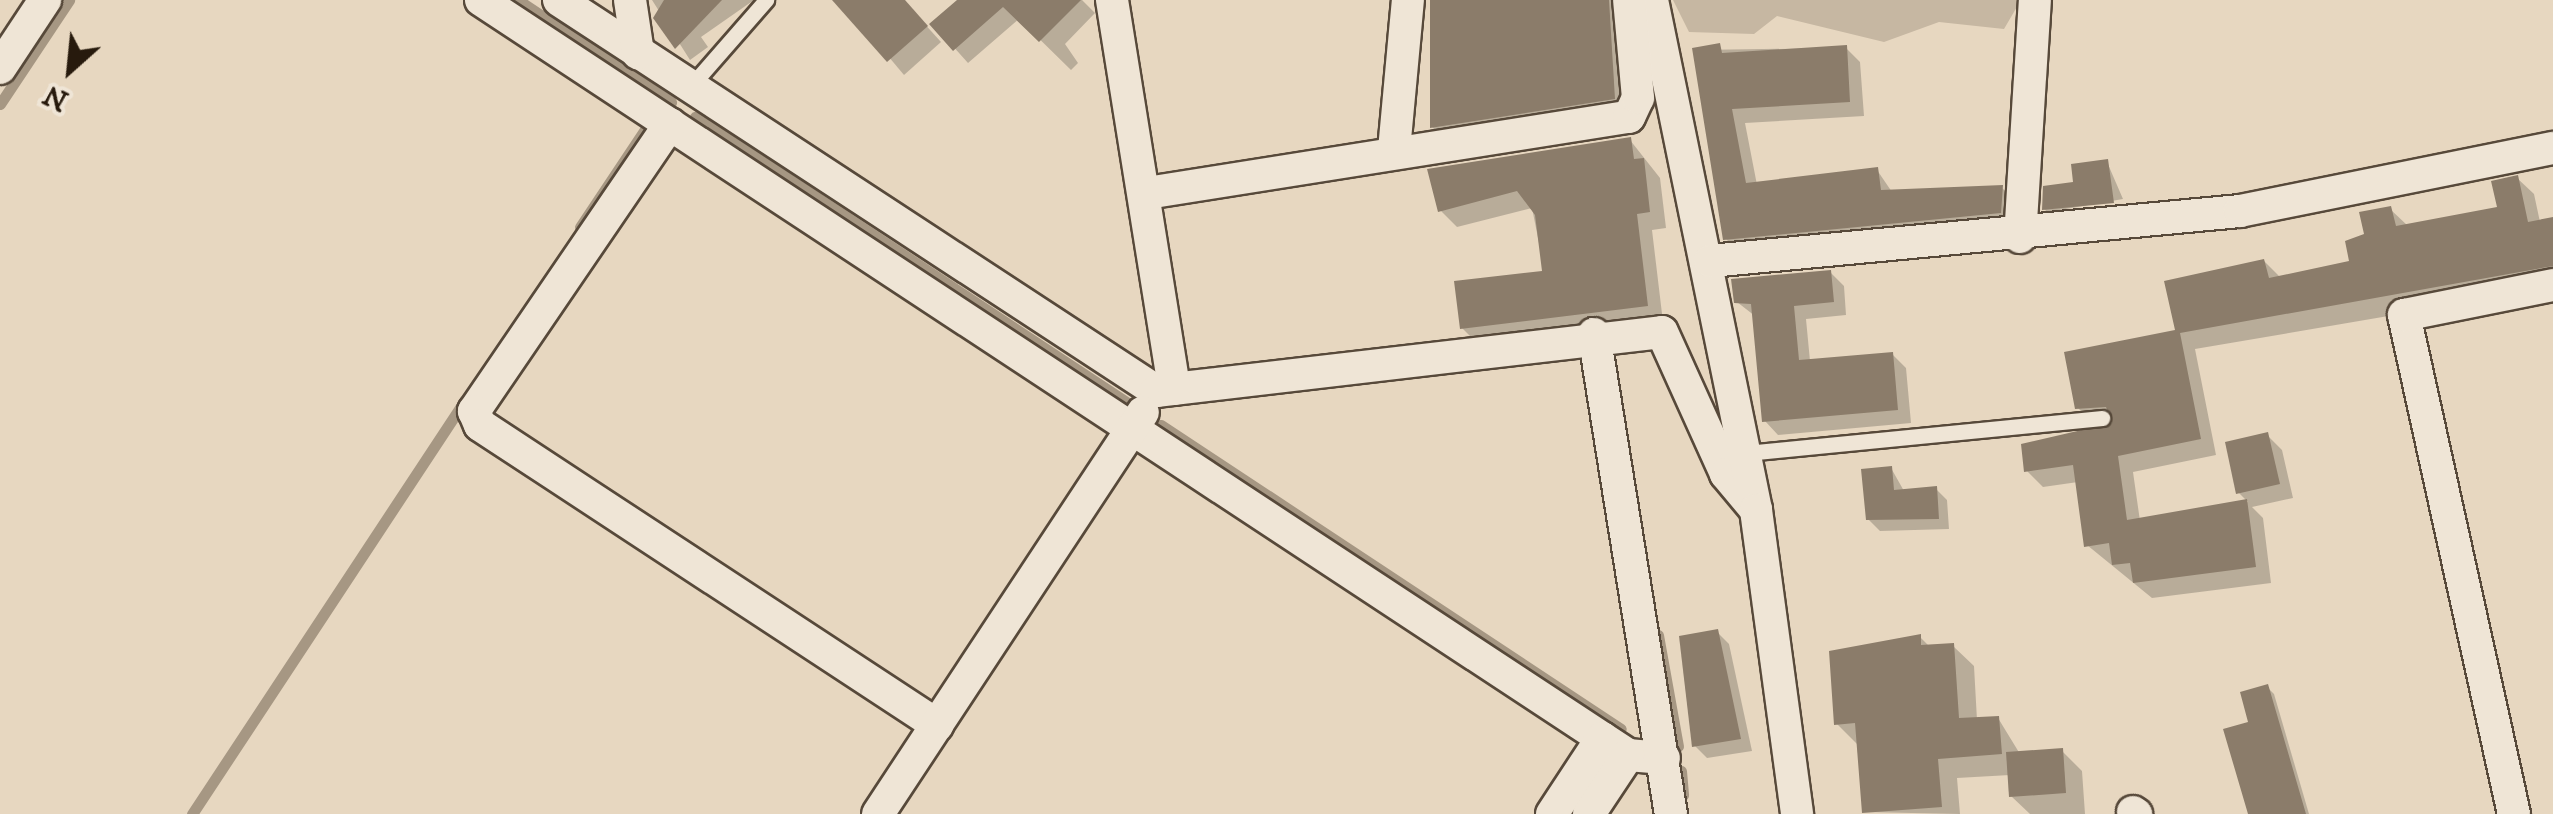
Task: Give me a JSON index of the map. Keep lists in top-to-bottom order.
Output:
{
  "north": "bottom left"
}
